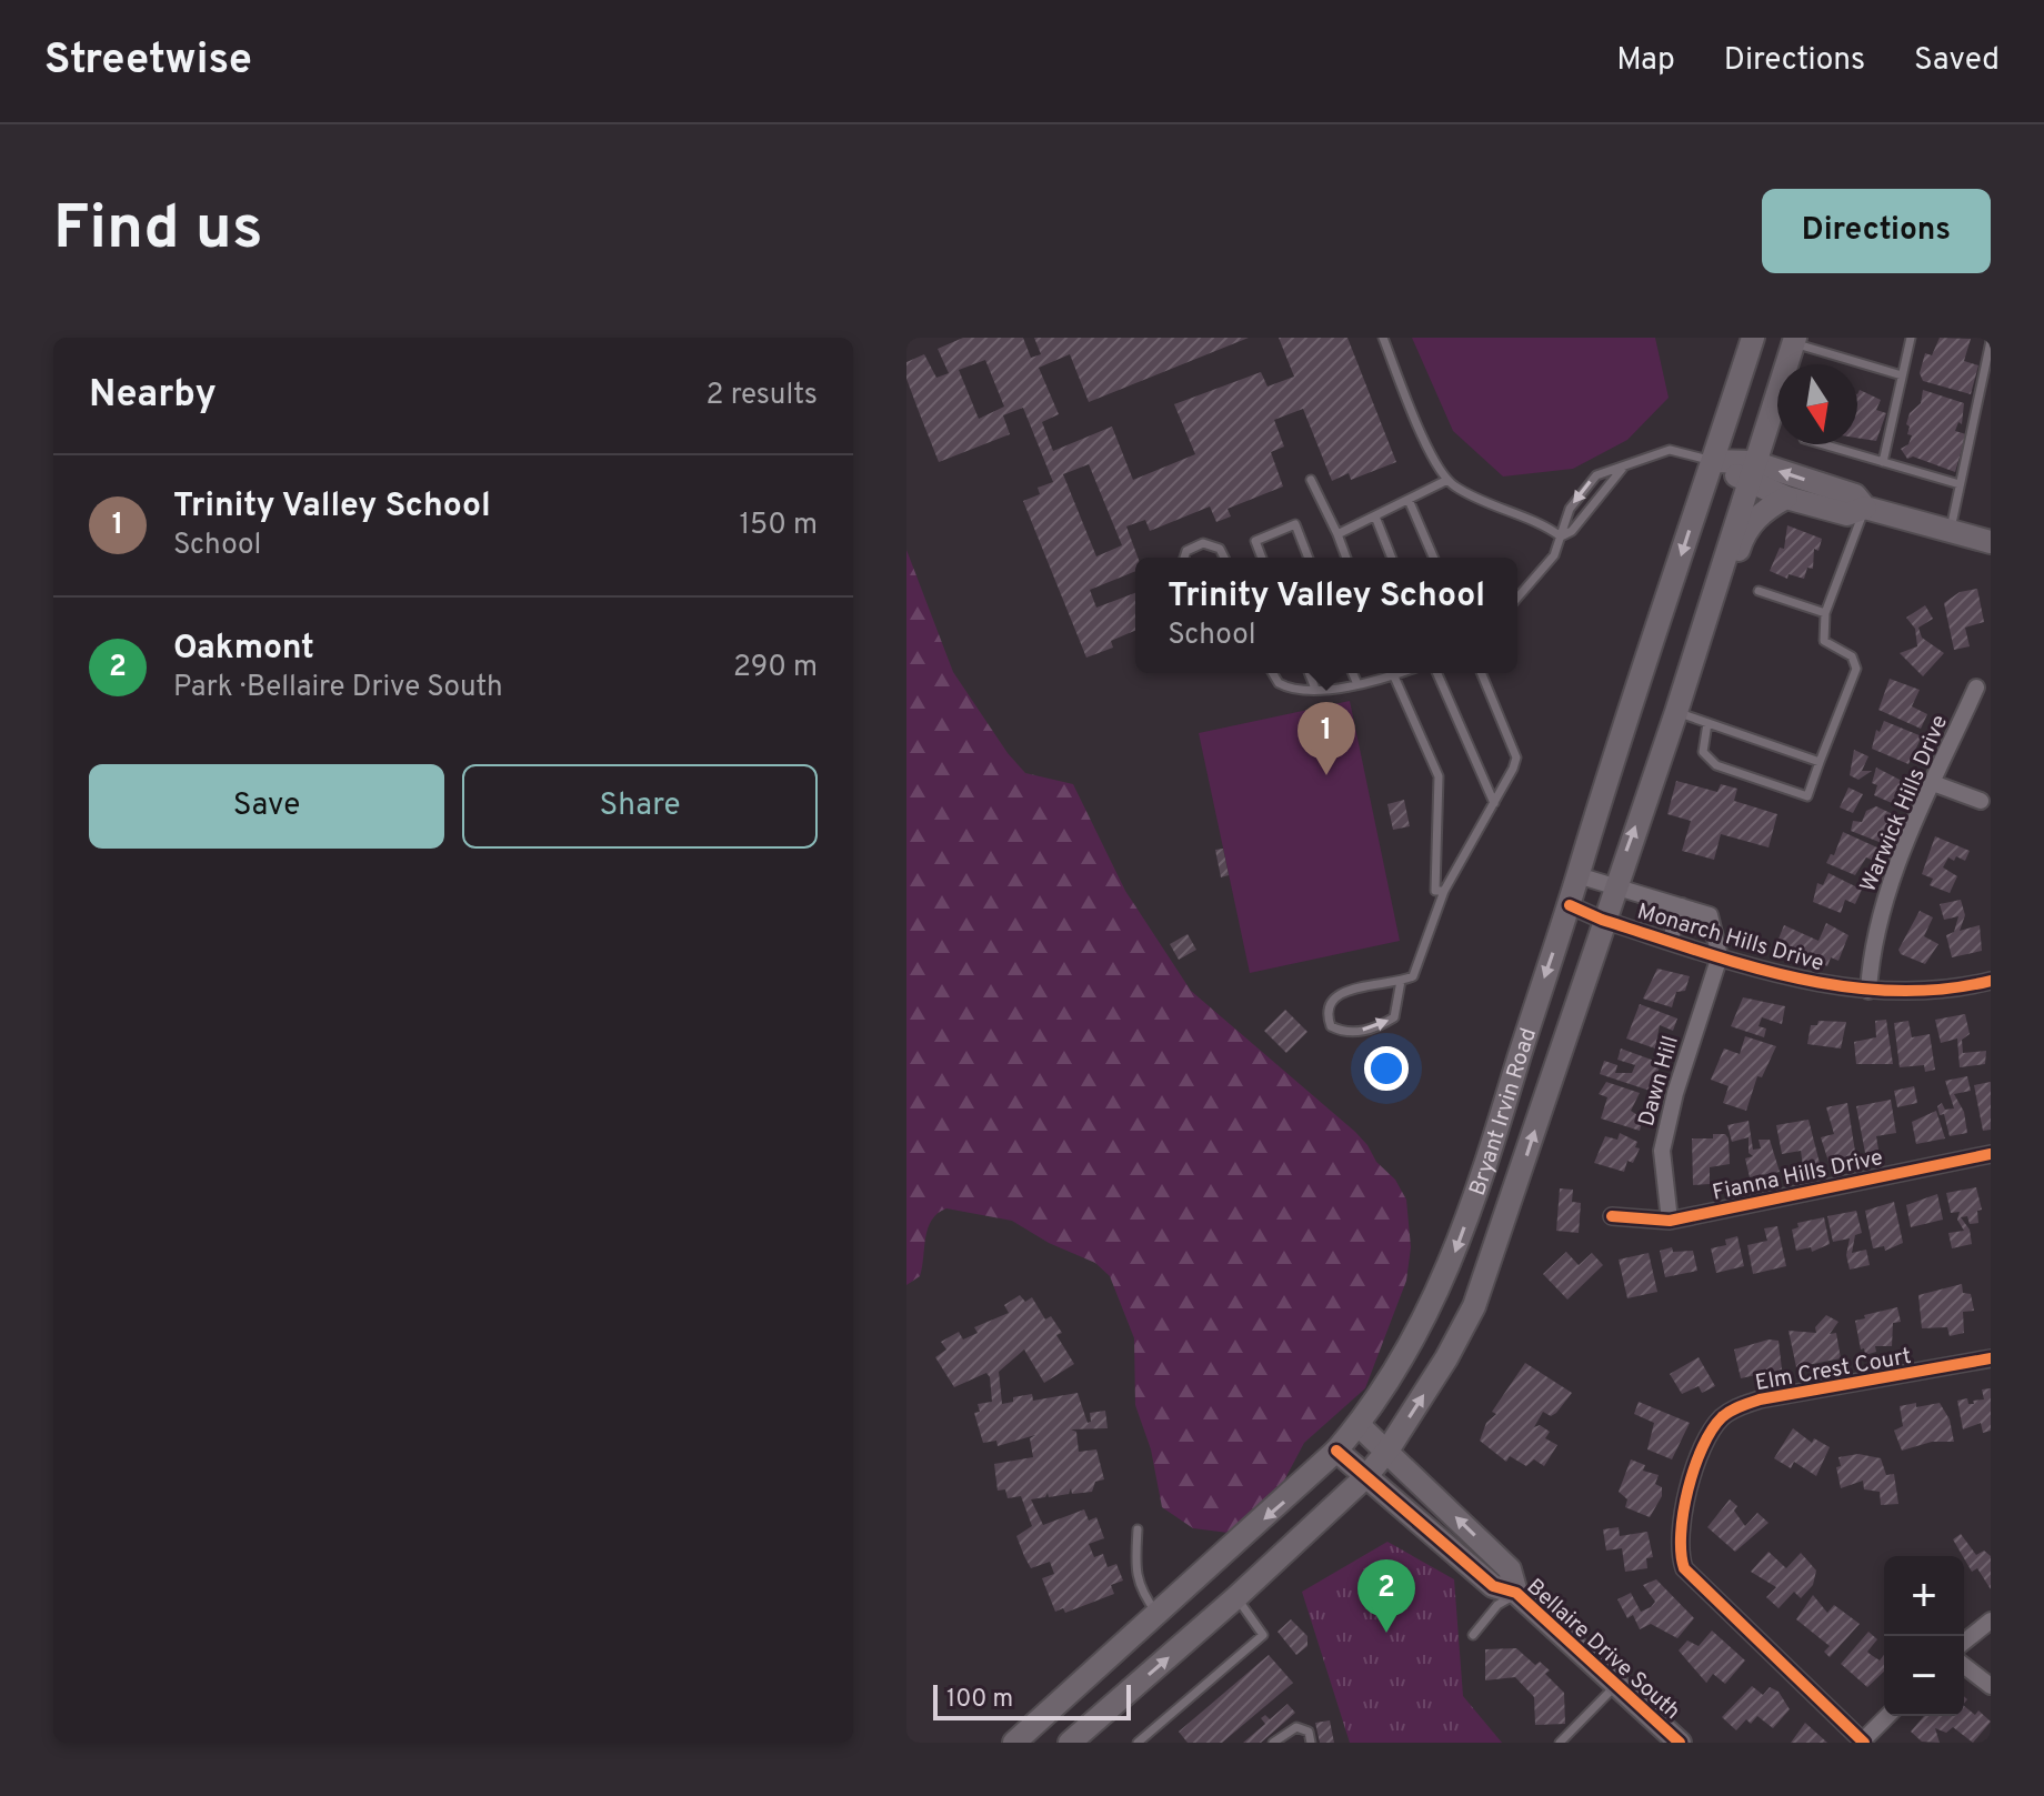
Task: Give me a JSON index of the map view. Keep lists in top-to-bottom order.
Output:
{
  "streets": {
    "main road": ["Bryant Irvin Road", "Bellaire Drive South"],
    "street": [
      "Warwick Hills Drive",
      "Monarch Hills Drive",
      "Dawn Hill",
      "Fianna Hills Drive",
      "Elm Crest Court"
    ]
  },
  "crossings": [
    ["Warwick Hills Drive", "Monarch Hills Drive"],
    ["Monarch Hills Drive", "Dawn Hill"],
    ["Monarch Hills Drive", "Bryant Irvin Road"],
    ["Dawn Hill", "Fianna Hills Drive"],
    ["Bryant Irvin Road", "Bellaire Drive South"]
  ],
  "scale_bar": "100 m",
  "north": "bottom",
  "page": {
    "header": "Streetwise",
    "nav": ["Map", "Directions", "Saved"],
    "buttons": [
      "Directions",
      ["Save", "Share"]
    ],
    "title": "Find us",
    "heading": ["Nearby", "2 results"],
    "list": [
      {
        "mark": "1",
        "name": "Trinity Valley School",
        "note": "School",
        "value": "150 m"
      },
      {
        "mark": "2",
        "name": "Oakmont",
        "note": "Park · Bellaire Drive South",
        "value": "290 m"
      }
    ],
    "popup": ["Trinity Valley School", "School"],
    "pins": ["1", "2"],
    "map_buttons": ["+", "−"],
    "scale": "100 m"
  }
}
